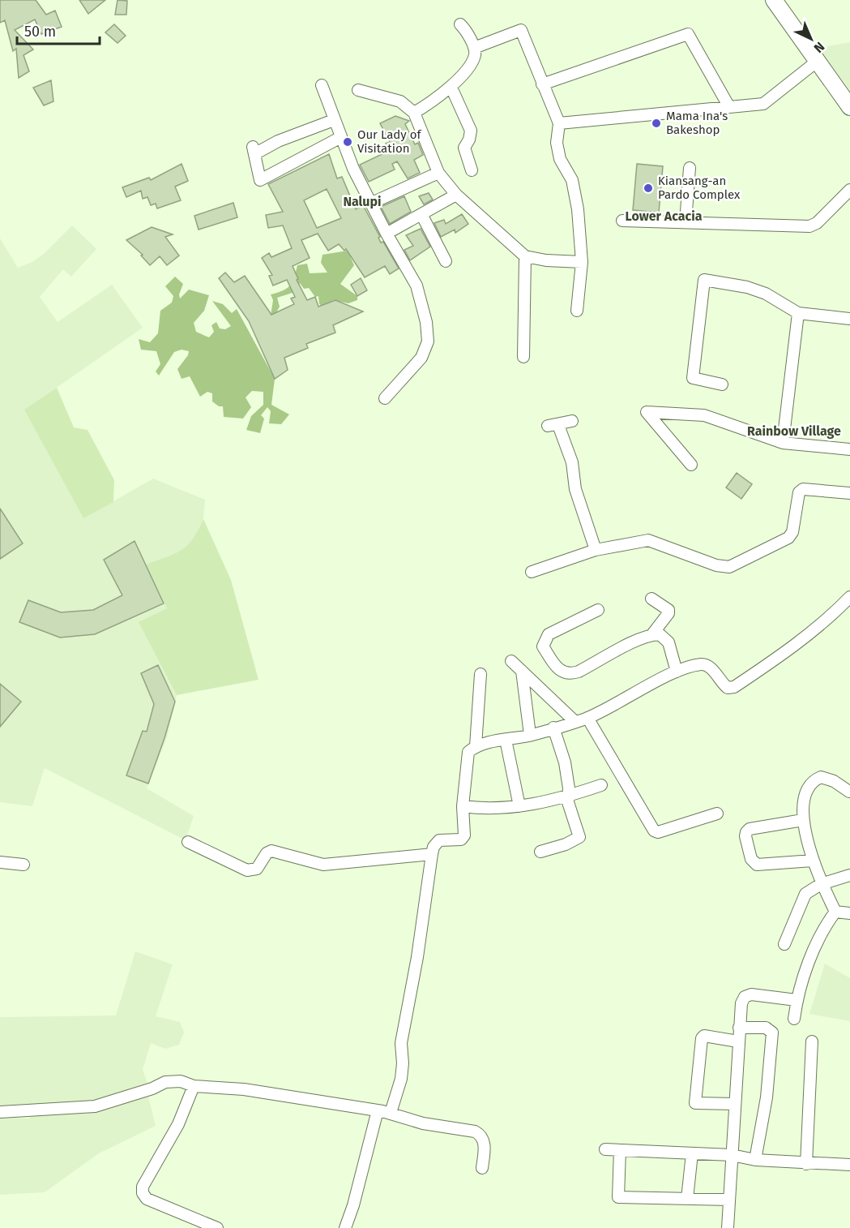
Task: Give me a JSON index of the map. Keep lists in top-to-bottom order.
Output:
{
  "districts": ["Nalupi", "Lower Acacia", "Rainbow Village"],
  "places": ["Mama Ina's Bakeshop", "Our Lady of Visitation", "Kiansang-an Pardo Complex"],
  "scale_bar": "50 m",
  "north": "bottom right"
}
